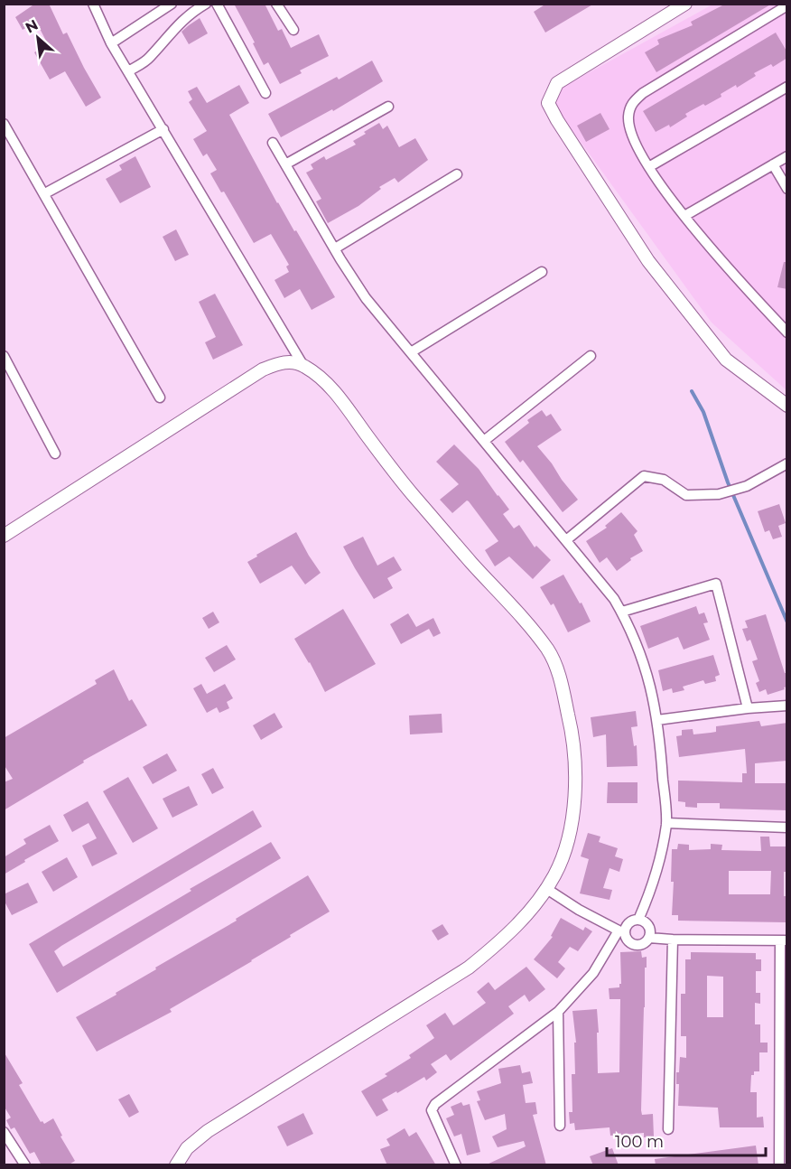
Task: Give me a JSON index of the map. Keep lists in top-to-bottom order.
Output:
{
  "scale_bar": "100 m",
  "north": "top left"
}
